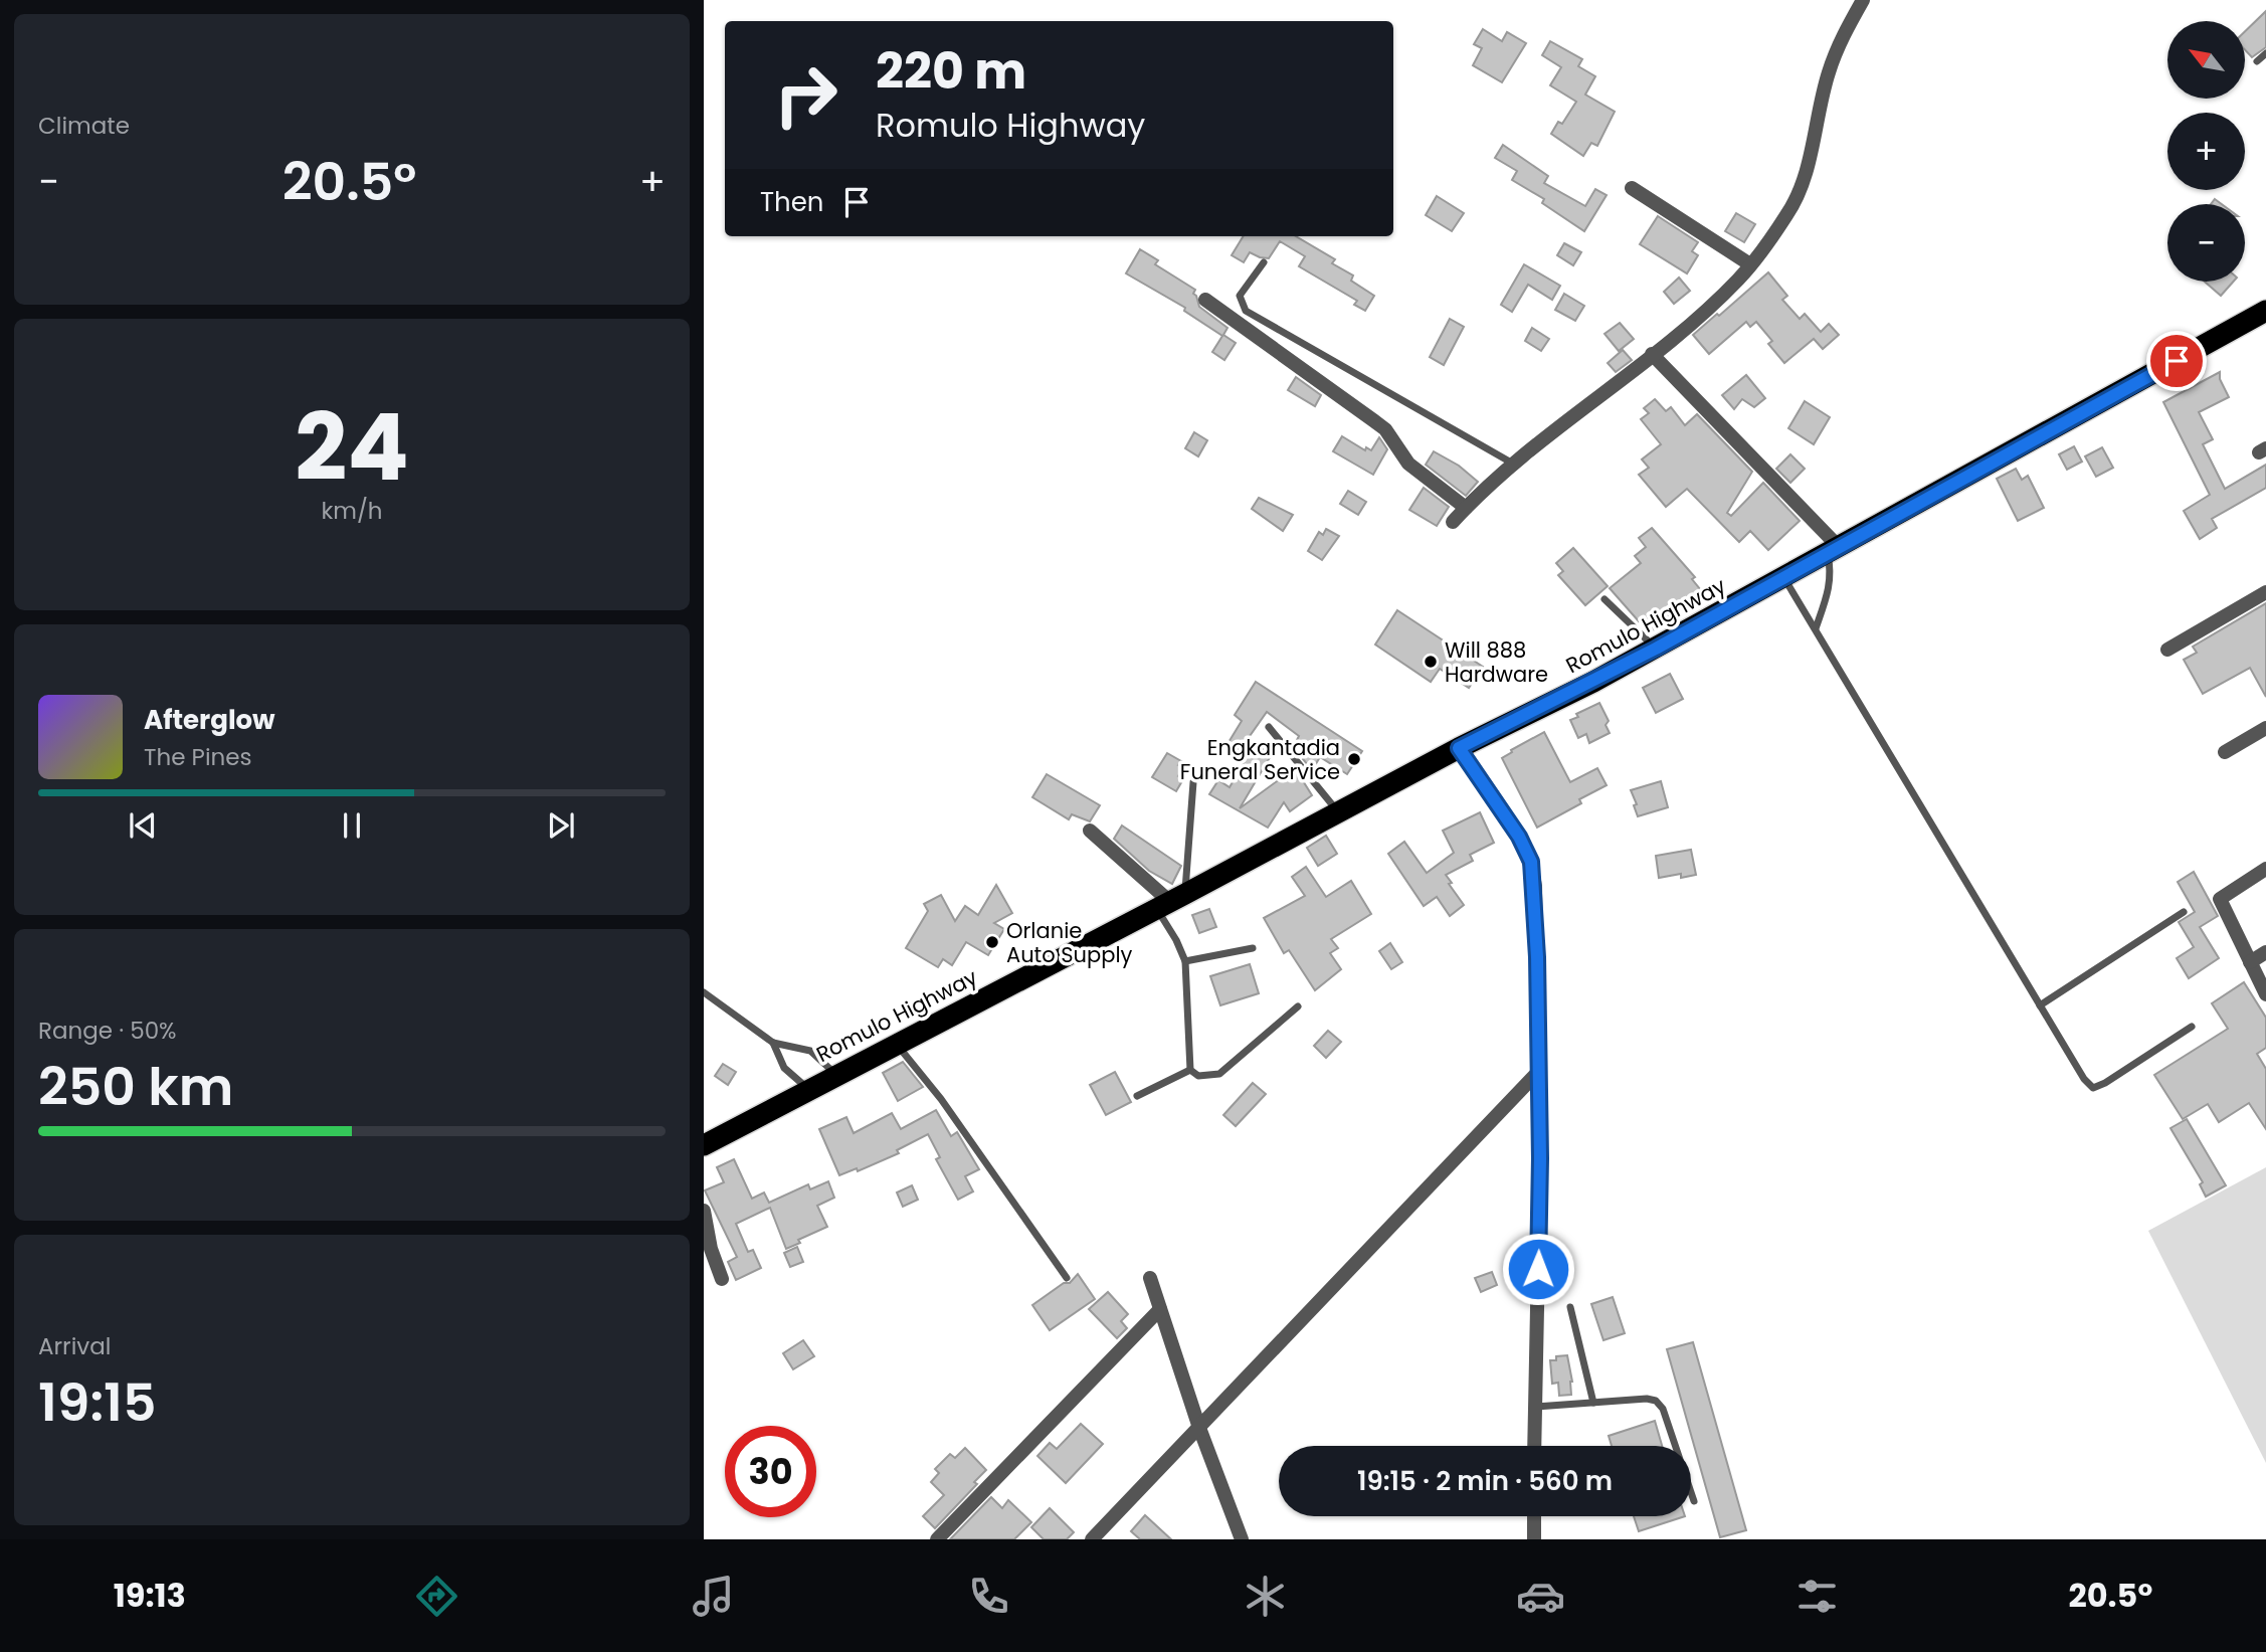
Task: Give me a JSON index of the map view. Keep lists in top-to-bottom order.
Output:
{
  "streets": {
    "highway": ["Romulo Highway"]
  },
  "places": ["Will 888 Hardware", "Engkantadia Funeral Service", "Orlanie Auto Supply"],
  "north": "top left",
  "page": {
    "tile": [
      "Climate",
      ["24", "km/h"],
      ["Range · 50%", "250 km"],
      ["Arrival", "19:15"]
    ],
    "map_buttons": ["+", "−"],
    "turn": ["220 m", "Romulo Highway"],
    "heat": ["−", "20.5°", "+"],
    "then": "Then",
    "song": ["Afterglow", "The Pines"],
    "limit": "30",
    "trip": "19:15 · 2 min · 560 m",
    "tabs": ["19:13", "20.5°"]
  }
}
